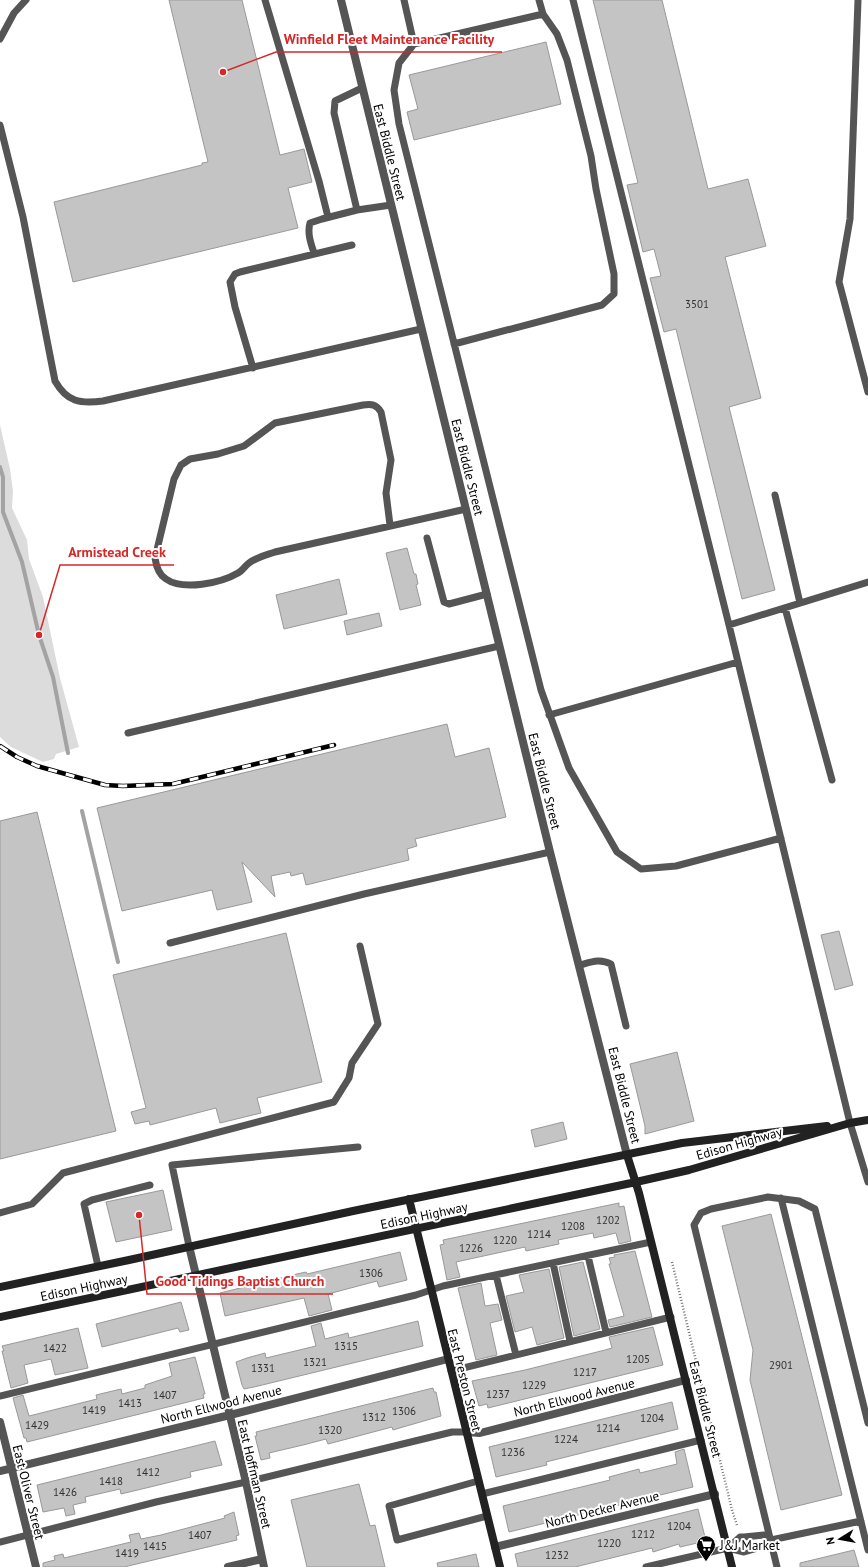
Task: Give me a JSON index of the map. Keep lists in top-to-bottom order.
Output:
{
  "streets": {
    "main road": ["East Biddle Street", "Edison Highway", "East Preston Street"],
    "street": [
      "North Ellwood Avenue",
      "East Hoffman Street",
      "East Oliver Street",
      "North Decker Avenue"
    ]
  },
  "crossings": [
    ["East Biddle Street", "Edison Highway"],
    ["East Biddle Street", "North Ellwood Avenue"],
    ["East Biddle Street", "North Decker Avenue"],
    ["Edison Highway", "East Preston Street"],
    ["Edison Highway", "East Hoffman Street"],
    ["East Preston Street", "North Ellwood Avenue"],
    ["East Preston Street", "North Decker Avenue"],
    ["North Ellwood Avenue", "East Hoffman Street"],
    ["North Ellwood Avenue", "East Oliver Street"]
  ],
  "places": {
    "other": ["Winfield Fleet Maintenance Facility", "Armistead Creek", "Good Tidings Baptist Church"],
    "supermarket": ["J&J Market"]
  },
  "house_numbers": [
    "3501",
    "1202",
    "1208",
    "1214",
    "1220",
    "1226",
    "1306",
    "1315",
    "1422",
    "1205",
    "1321",
    "2901",
    "1331",
    "1217",
    "1229",
    "1237",
    "1407",
    "1413",
    "1419",
    "1306",
    "1312",
    "1204",
    "1429",
    "1214",
    "1320",
    "1224",
    "1236",
    "1412",
    "1418",
    "1426",
    "1204",
    "1212",
    "1407",
    "1220",
    "1415",
    "1419",
    "1232"
  ],
  "north": "left"
}
